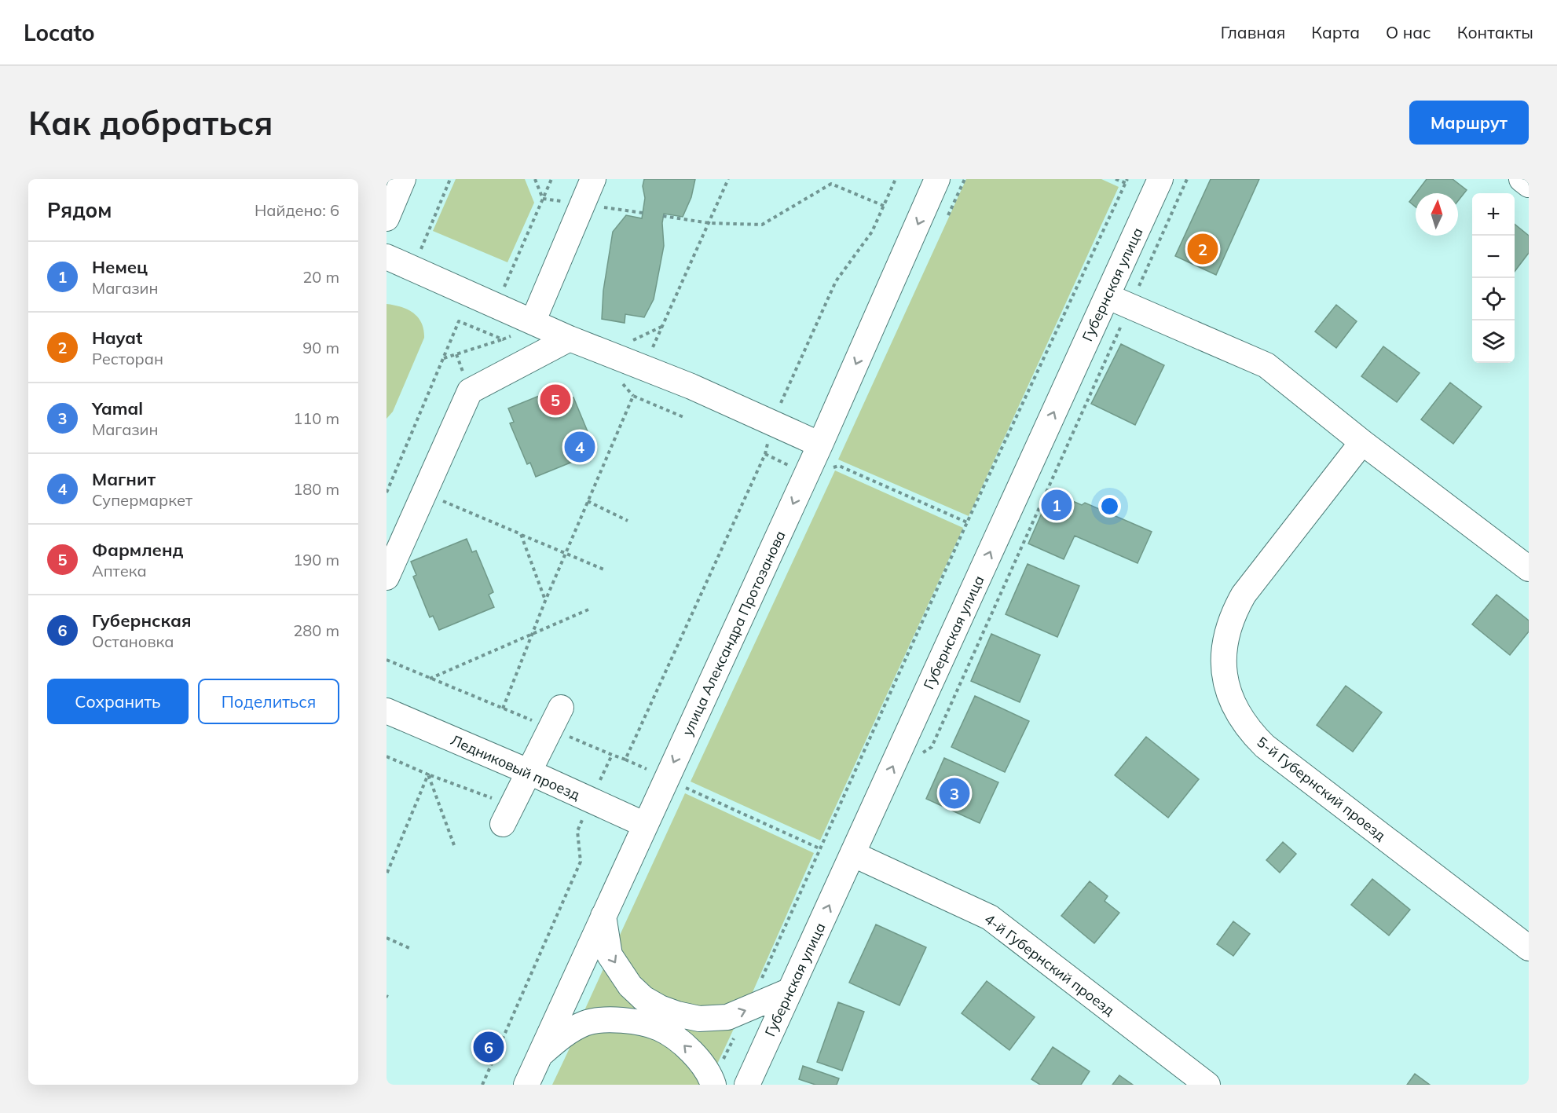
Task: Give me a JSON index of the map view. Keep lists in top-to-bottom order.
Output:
{
  "streets": {
    "street": [
      "Губернская улица",
      "улица Александра Протозанова",
      "Ледниковый проезд",
      "5-й Губернский проезд",
      "4-й Губернский проезд"
    ]
  },
  "crossings": [
    ["Губернская улица", "4-й Губернский проезд"],
    ["улица Александра Протозанова", "Ледниковый проезд"]
  ],
  "one_way": ["Губернская улица", "улица Александра Протозанова"],
  "north": "top",
  "page": {
    "header": "Locato",
    "nav": [
      "Главная",
      "Карта",
      "О нас",
      "Контакты"
    ],
    "buttons": [
      "Маршрут",
      ["Сохранить", "Поделиться"]
    ],
    "title": "Как добраться",
    "heading": ["Рядом", "Найдено: 6"],
    "map_buttons": ["+", "−"],
    "pins": [
      "2",
      "5",
      "4",
      "1",
      "3",
      "6"
    ],
    "list": [
      {
        "mark": "1",
        "name": "Немец",
        "note": "Магазин",
        "value": "20 m"
      },
      {
        "mark": "2",
        "name": "Hayat",
        "note": "Ресторан",
        "value": "90 m"
      },
      {
        "mark": "3",
        "name": "Yamal",
        "note": "Магазин",
        "value": "110 m"
      },
      {
        "mark": "4",
        "name": "Магнит",
        "note": "Супермаркет",
        "value": "180 m"
      },
      {
        "mark": "5",
        "name": "Фармленд",
        "note": "Аптека",
        "value": "190 m"
      },
      {
        "mark": "6",
        "name": "Губернская",
        "note": "Остановка",
        "value": "280 m"
      }
    ]
  }
}
